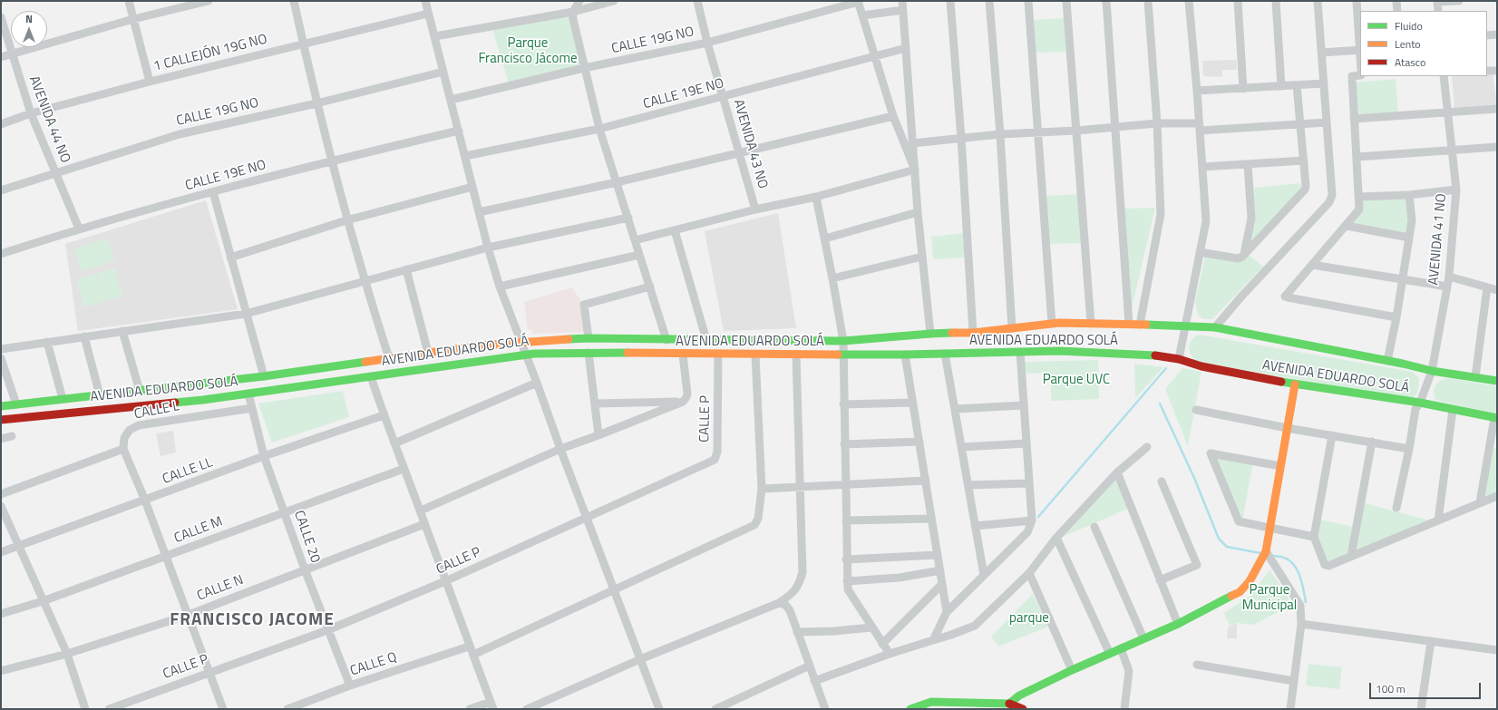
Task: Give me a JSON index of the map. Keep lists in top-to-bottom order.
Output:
{
  "streets": {
    "main road": ["AVENIDA EDUARDO SOLÁ"],
    "street": [
      "CALLE 19G NO",
      "1 CALLEJÓN 19G NO",
      "CALLE 19E NO",
      "AVENIDA 44 NO",
      "AVENIDA 43 NO",
      "AVENIDA 41 NO",
      "CALLE L",
      "CALLE P",
      "CALLE LL",
      "CALLE M",
      "CALLE 20",
      "CALLE N",
      "CALLE Q"
    ]
  },
  "crossings": [
    ["CALLE 19G NO", "AVENIDA 44 NO"],
    ["CALLE 19G NO", "AVENIDA 43 NO"],
    ["1 CALLEJÓN 19G NO", "AVENIDA 44 NO"],
    ["CALLE 19E NO", "AVENIDA 44 NO"],
    ["CALLE 19E NO", "AVENIDA 43 NO"],
    ["AVENIDA 41 NO", "AVENIDA EDUARDO SOLÁ"],
    ["AVENIDA EDUARDO SOLÁ", "CALLE P"],
    ["AVENIDA EDUARDO SOLÁ", "CALLE 20"],
    ["CALLE L", "CALLE 20"],
    ["CALLE P", "CALLE 20"],
    ["CALLE LL", "CALLE 20"],
    ["CALLE M", "CALLE 20"],
    ["CALLE 20", "CALLE N"],
    ["CALLE 20", "CALLE Q"]
  ],
  "districts": ["FRANCISCO JACOME"],
  "parks": [
    "Parque Francisco Jácome",
    "Parque UVC",
    "Parque Municipal",
    "parque"
  ],
  "legend": ["Fluido", "Lento", "Atasco"],
  "scale_bar": "100 m",
  "north": "top"
}
